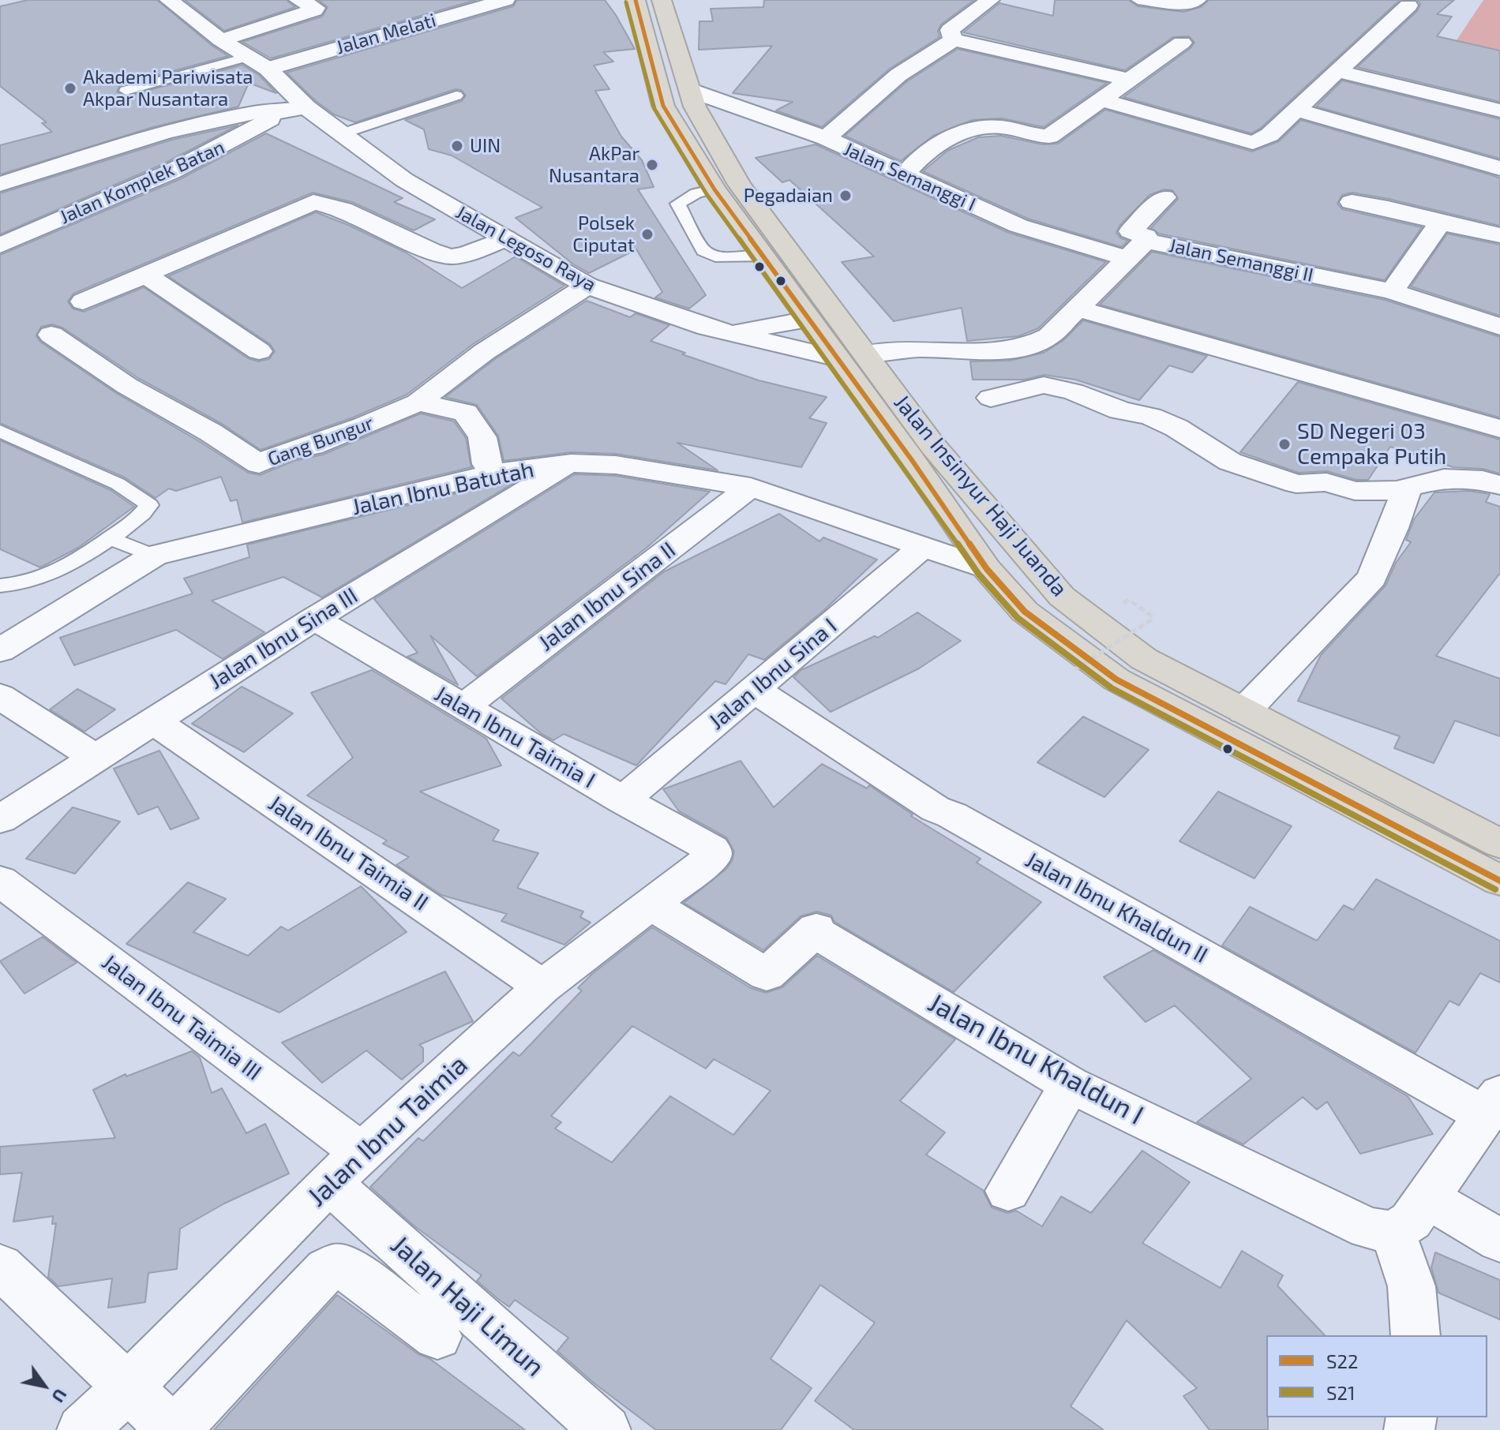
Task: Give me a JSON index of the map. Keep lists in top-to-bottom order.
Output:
{
  "streets": {
    "highway": ["Jalan Insinyur Haji Juanda"],
    "street": [
      "Jalan Melati",
      "Jalan Semanggi I",
      "Jalan Komplek Batan",
      "Jalan Legoso Raya",
      "Jalan Semanggi II",
      "Gang Bungur",
      "Jalan Ibnu Batutah",
      "Jalan Ibnu Sina II",
      "Jalan Ibnu Sina III",
      "Jalan Ibnu Sina I",
      "Jalan Ibnu Taimia I",
      "Jalan Ibnu Taimia II",
      "Jalan Ibnu Khaldun II",
      "Jalan Ibnu Taimia III",
      "Jalan Ibnu Khaldun I",
      "Jalan Ibnu Taimia",
      "Jalan Haji Limun"
    ]
  },
  "crossings": [
    ["Jalan Melati", "Jalan Legoso Raya"],
    ["Jalan Semanggi I", "Jalan Semanggi II"],
    ["Jalan Semanggi I", "Jalan Insinyur Haji Juanda"],
    ["Jalan Komplek Batan", "Jalan Legoso Raya"],
    ["Jalan Legoso Raya", "Jalan Semanggi II"],
    ["Jalan Legoso Raya", "Gang Bungur"],
    ["Jalan Legoso Raya", "Jalan Insinyur Haji Juanda"],
    ["Jalan Semanggi II", "Jalan Insinyur Haji Juanda"],
    ["Jalan Ibnu Batutah", "Jalan Insinyur Haji Juanda"],
    ["Jalan Ibnu Batutah", "Jalan Ibnu Sina II"],
    ["Jalan Ibnu Batutah", "Jalan Ibnu Sina III"],
    ["Jalan Ibnu Batutah", "Jalan Ibnu Sina I"],
    ["Jalan Ibnu Sina II", "Jalan Ibnu Taimia I"],
    ["Jalan Ibnu Sina III", "Jalan Ibnu Taimia I"],
    ["Jalan Ibnu Sina III", "Jalan Ibnu Taimia II"],
    ["Jalan Ibnu Sina I", "Jalan Ibnu Taimia I"],
    ["Jalan Ibnu Sina I", "Jalan Ibnu Khaldun II"],
    ["Jalan Ibnu Taimia I", "Jalan Ibnu Taimia"],
    ["Jalan Ibnu Taimia II", "Jalan Ibnu Taimia"],
    ["Jalan Ibnu Taimia III", "Jalan Ibnu Taimia"],
    ["Jalan Ibnu Taimia III", "Jalan Haji Limun"],
    ["Jalan Ibnu Khaldun I", "Jalan Ibnu Taimia"],
    ["Jalan Ibnu Taimia", "Jalan Haji Limun"]
  ],
  "places": [
    "Akademi Pariwisata Akpar Nusantara",
    "UIN",
    "AkPar Nusantara",
    "Pegadaian",
    "Polsek Ciputat",
    "SD Negeri 03 Cempaka Putih"
  ],
  "lines": ["transit line S22", "transit line S21"],
  "legend": ["S22", "S21"],
  "north": "bottom right"
}
